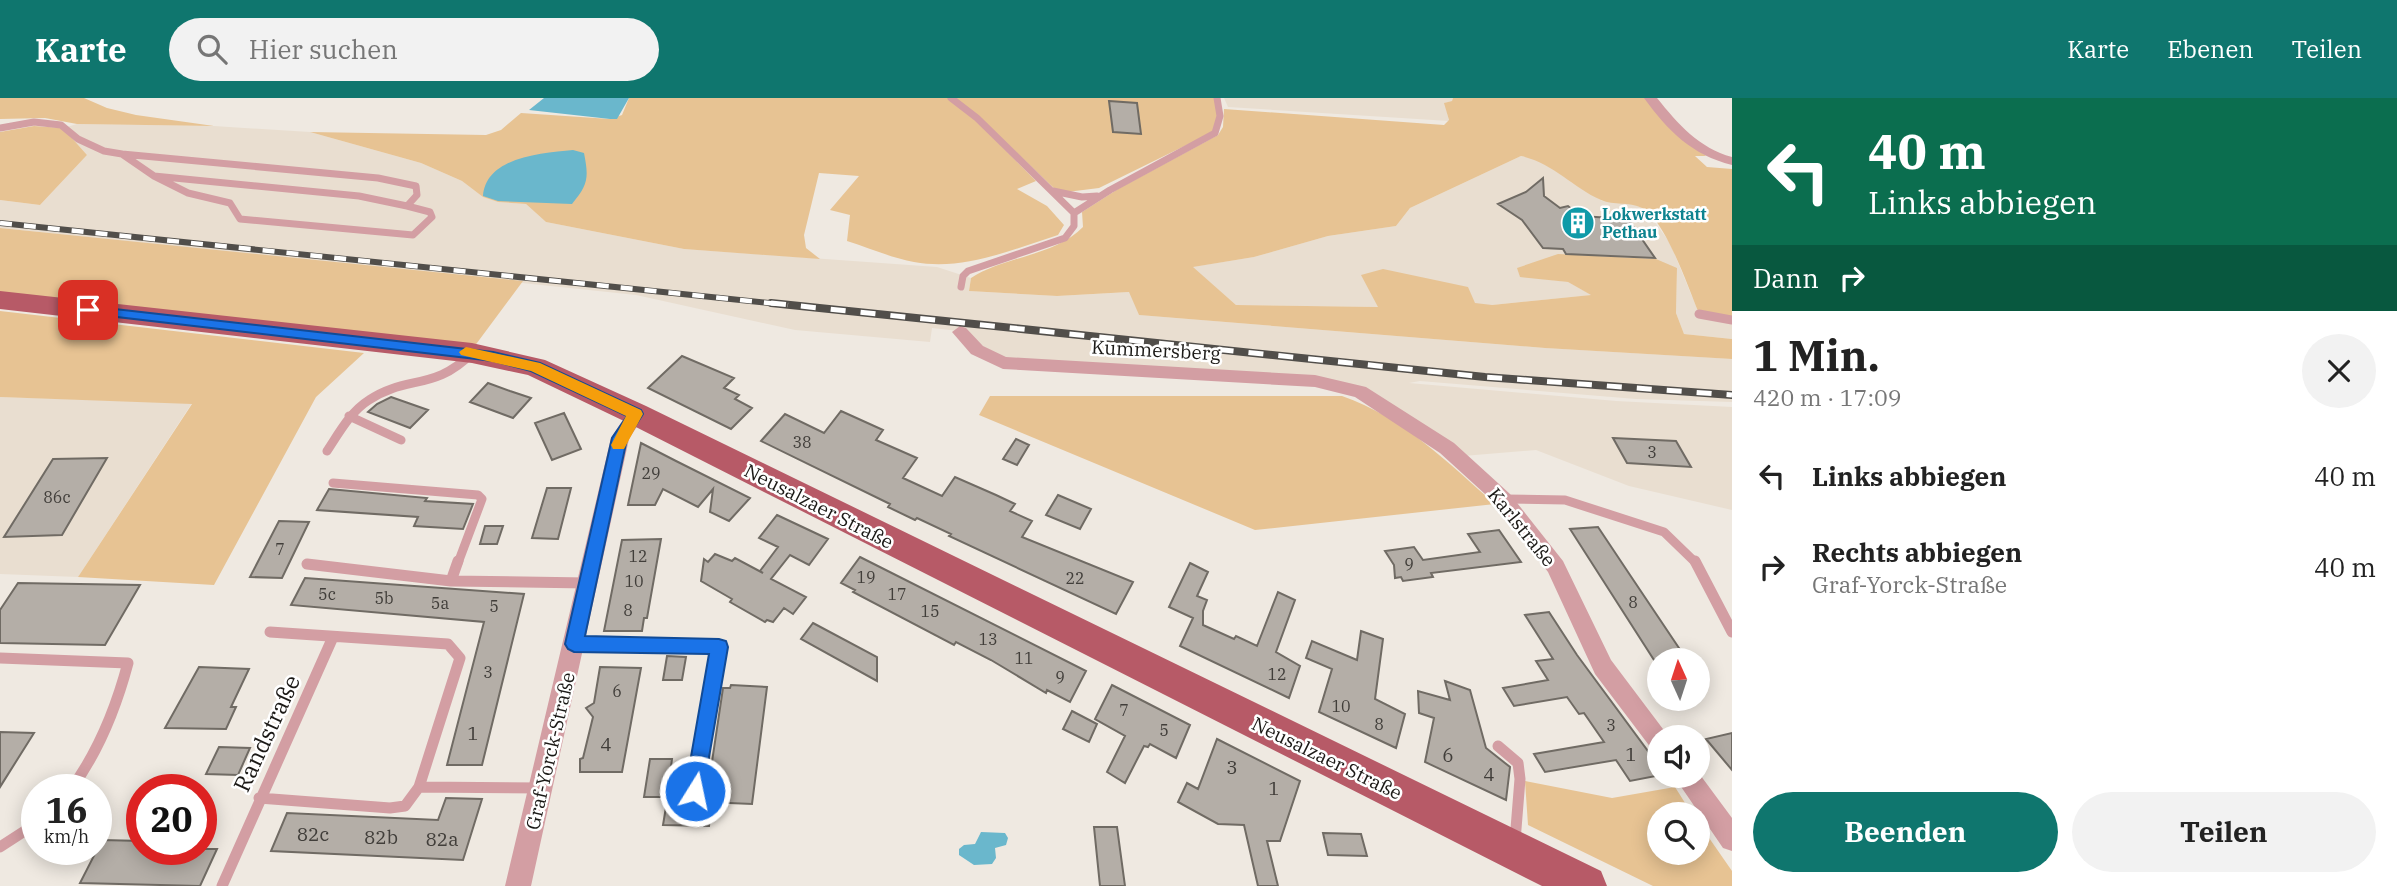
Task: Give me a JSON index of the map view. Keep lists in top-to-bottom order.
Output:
{
  "streets": {
    "main road": ["Neusalzaer Straße"],
    "street": ["Kummersberg", "Karlstraße", "Graf-Yorck-Straße"],
    "lane": ["Randstraße"]
  },
  "crossings": [
    ["Kummersberg", "Karlstraße"],
    ["Neusalzaer Straße", "Graf-Yorck-Straße"]
  ],
  "places": {
    "building": ["Lokwerkstatt Pethau"]
  },
  "house_numbers": [
    "38",
    "3",
    "29",
    "86c",
    "7",
    "12",
    "9",
    "19",
    "22",
    "10",
    "5c",
    "17",
    "5b",
    "8",
    "5a",
    "5",
    "8",
    "15",
    "13",
    "11",
    "3",
    "12",
    "9",
    "6",
    "10",
    "7",
    "8",
    "3",
    "5",
    "1",
    "4",
    "1",
    "6",
    "3",
    "4",
    "1",
    "82c",
    "82b",
    "82a"
  ],
  "north": "top",
  "page": {
    "header": "Karte",
    "search": "Hier suchen",
    "nav": ["Karte", "Ebenen", "Teilen"],
    "turn": ["40 m", "Links abbiegen"],
    "then": "Dann",
    "heading": ["1 Min.", "420 m · 17:09"],
    "list": [
      {
        "name": "Links abbiegen",
        "value": "40 m"
      },
      {
        "name": "Rechts abbiegen",
        "note": "Graf-Yorck-Straße",
        "value": "40 m"
      }
    ],
    "speed": "16 km/h",
    "limit": "20",
    "buttons": ["Beenden", "Teilen"]
  }
}
